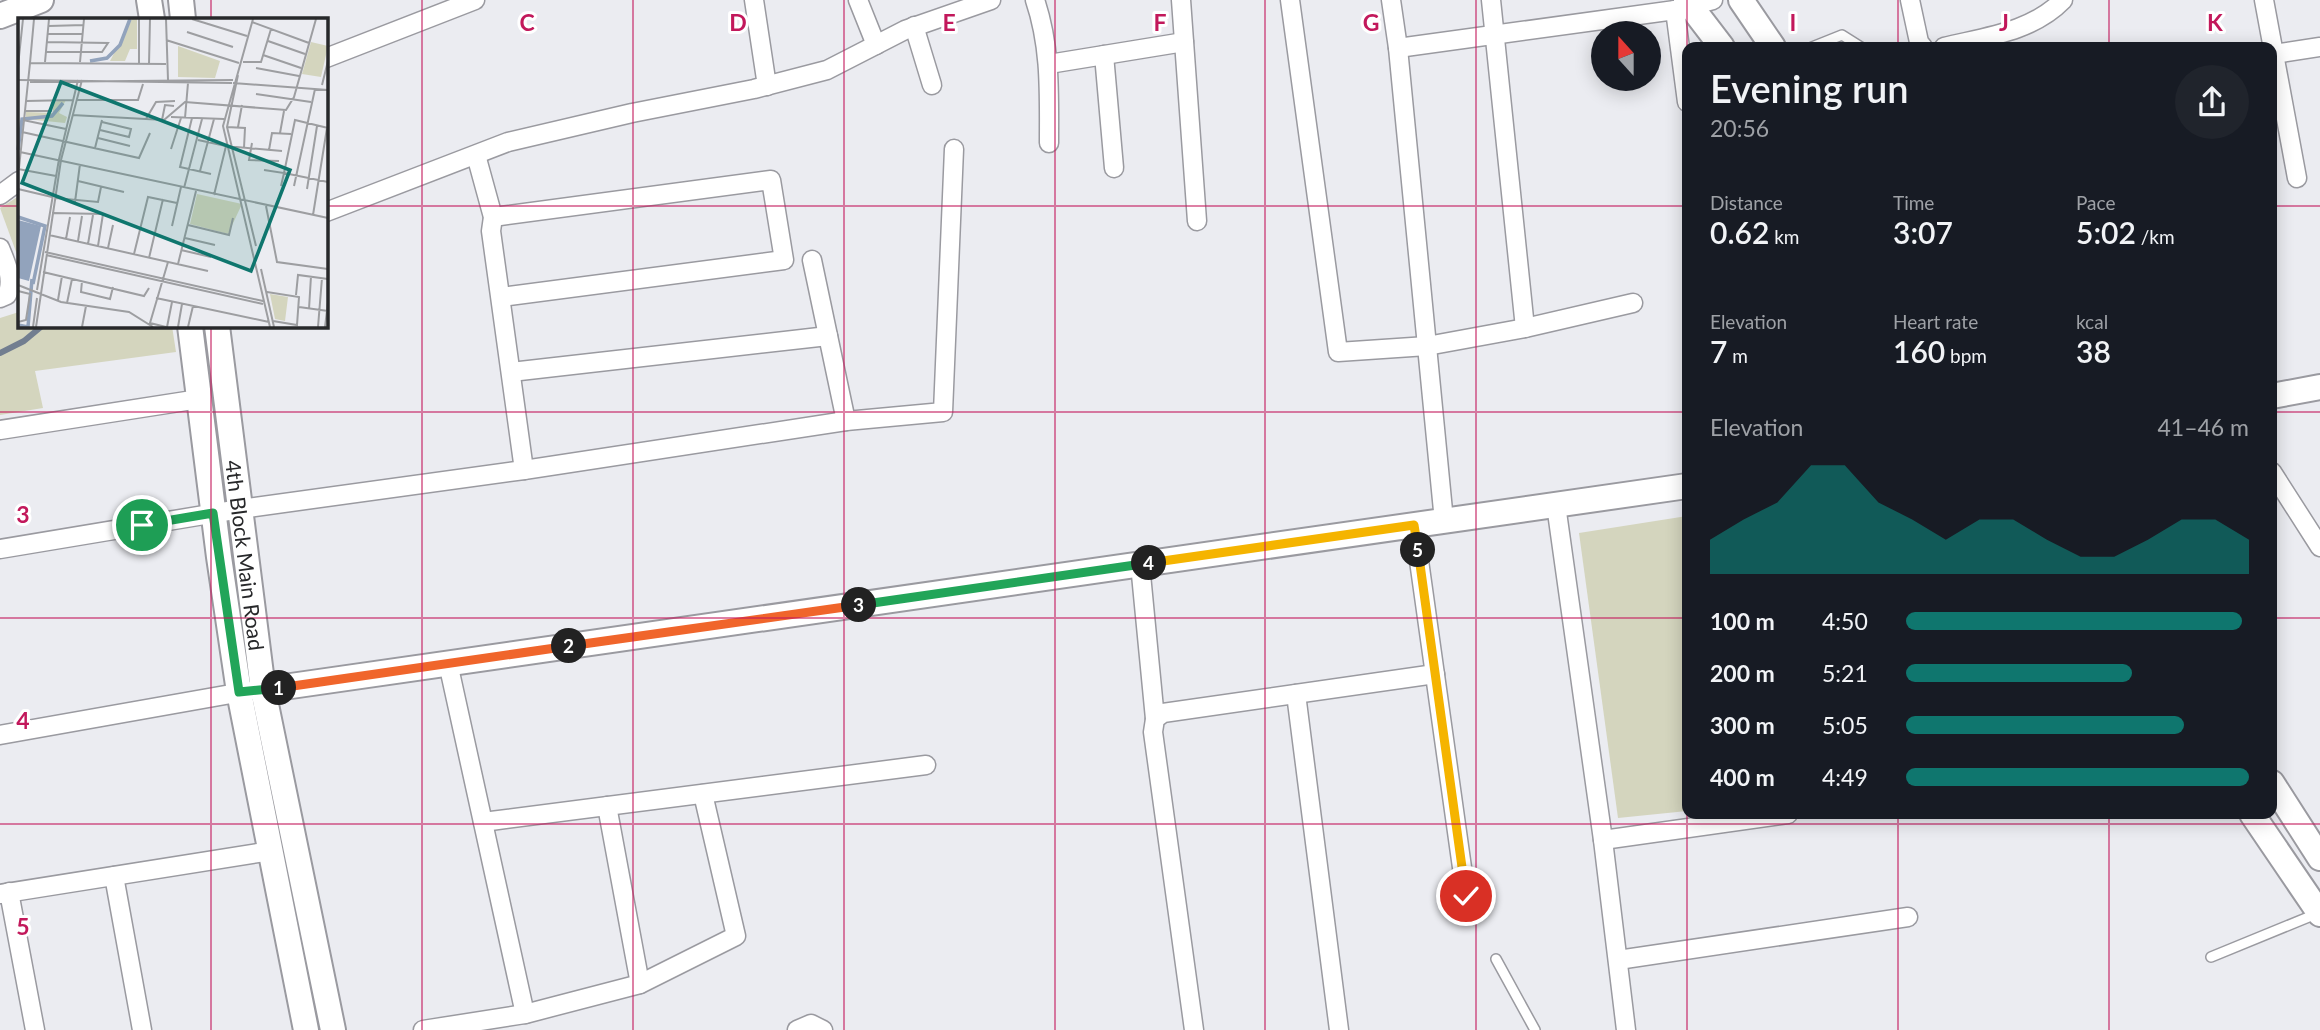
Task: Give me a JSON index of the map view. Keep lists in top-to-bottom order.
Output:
{
  "streets": {
    "street": ["4th Block Main Road"]
  },
  "north": "top",
  "page": {
    "heading": ["Evening run", "20:56"],
    "stats": [
      ["Distance", "0.62 km"],
      ["Time", "3:07"],
      ["Pace", "5:02 /km"],
      ["Elevation", "7 m"],
      ["Heart rate", "160 bpm"],
      ["kcal", "38"]
    ],
    "chart": ["Elevation", "41–46 m"],
    "pins": [
      "5",
      "4",
      "3",
      "2",
      "1"
    ],
    "list": [
      {
        "name": "100 m",
        "note": "4:50"
      },
      {
        "name": "200 m",
        "note": "5:21"
      },
      {
        "name": "300 m",
        "note": "5:05"
      },
      {
        "name": "400 m",
        "note": "4:49"
      }
    ]
  },
  "grid": {
    "columns": [
      "C",
      "D",
      "E",
      "F",
      "G",
      "I",
      "J",
      "K"
    ],
    "rows": ["3", "4", "5"]
  }
}
